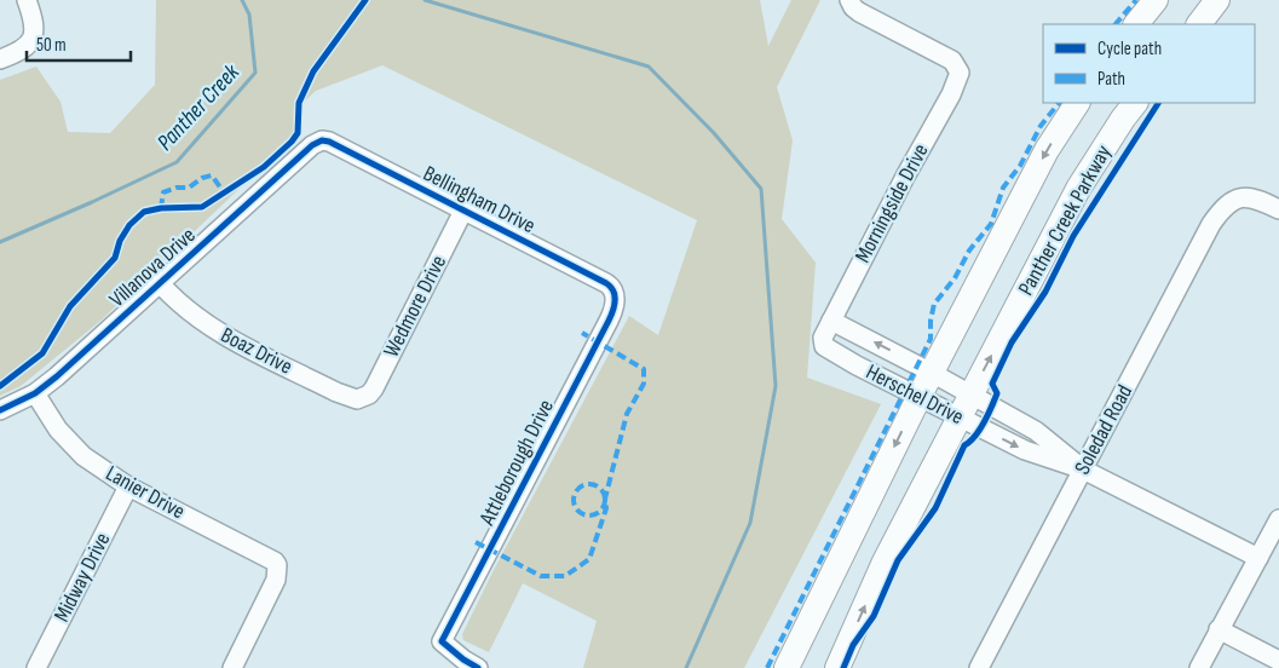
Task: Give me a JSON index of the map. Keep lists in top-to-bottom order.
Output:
{
  "streets": {
    "main road": ["Panther Creek Parkway"],
    "street": [
      "Bellingham Drive",
      "Morningside Drive",
      "Villanova Drive",
      "Wedmore Drive",
      "Boaz Drive",
      "Herschel Drive",
      "Soledad Road",
      "Attleborough Drive",
      "Lanier Drive",
      "Midway Drive"
    ]
  },
  "crossings": [
    ["Bellingham Drive", "Villanova Drive"],
    ["Bellingham Drive", "Wedmore Drive"],
    ["Bellingham Drive", "Attleborough Drive"],
    ["Morningside Drive", "Herschel Drive"],
    ["Panther Creek Parkway", "Herschel Drive"],
    ["Villanova Drive", "Boaz Drive"],
    ["Villanova Drive", "Lanier Drive"],
    ["Wedmore Drive", "Boaz Drive"],
    ["Herschel Drive", "Soledad Road"],
    ["Lanier Drive", "Midway Drive"]
  ],
  "water": ["Panther Creek"],
  "legend": ["Cycle path", "Path"],
  "scale_bar": "50 m"
}
